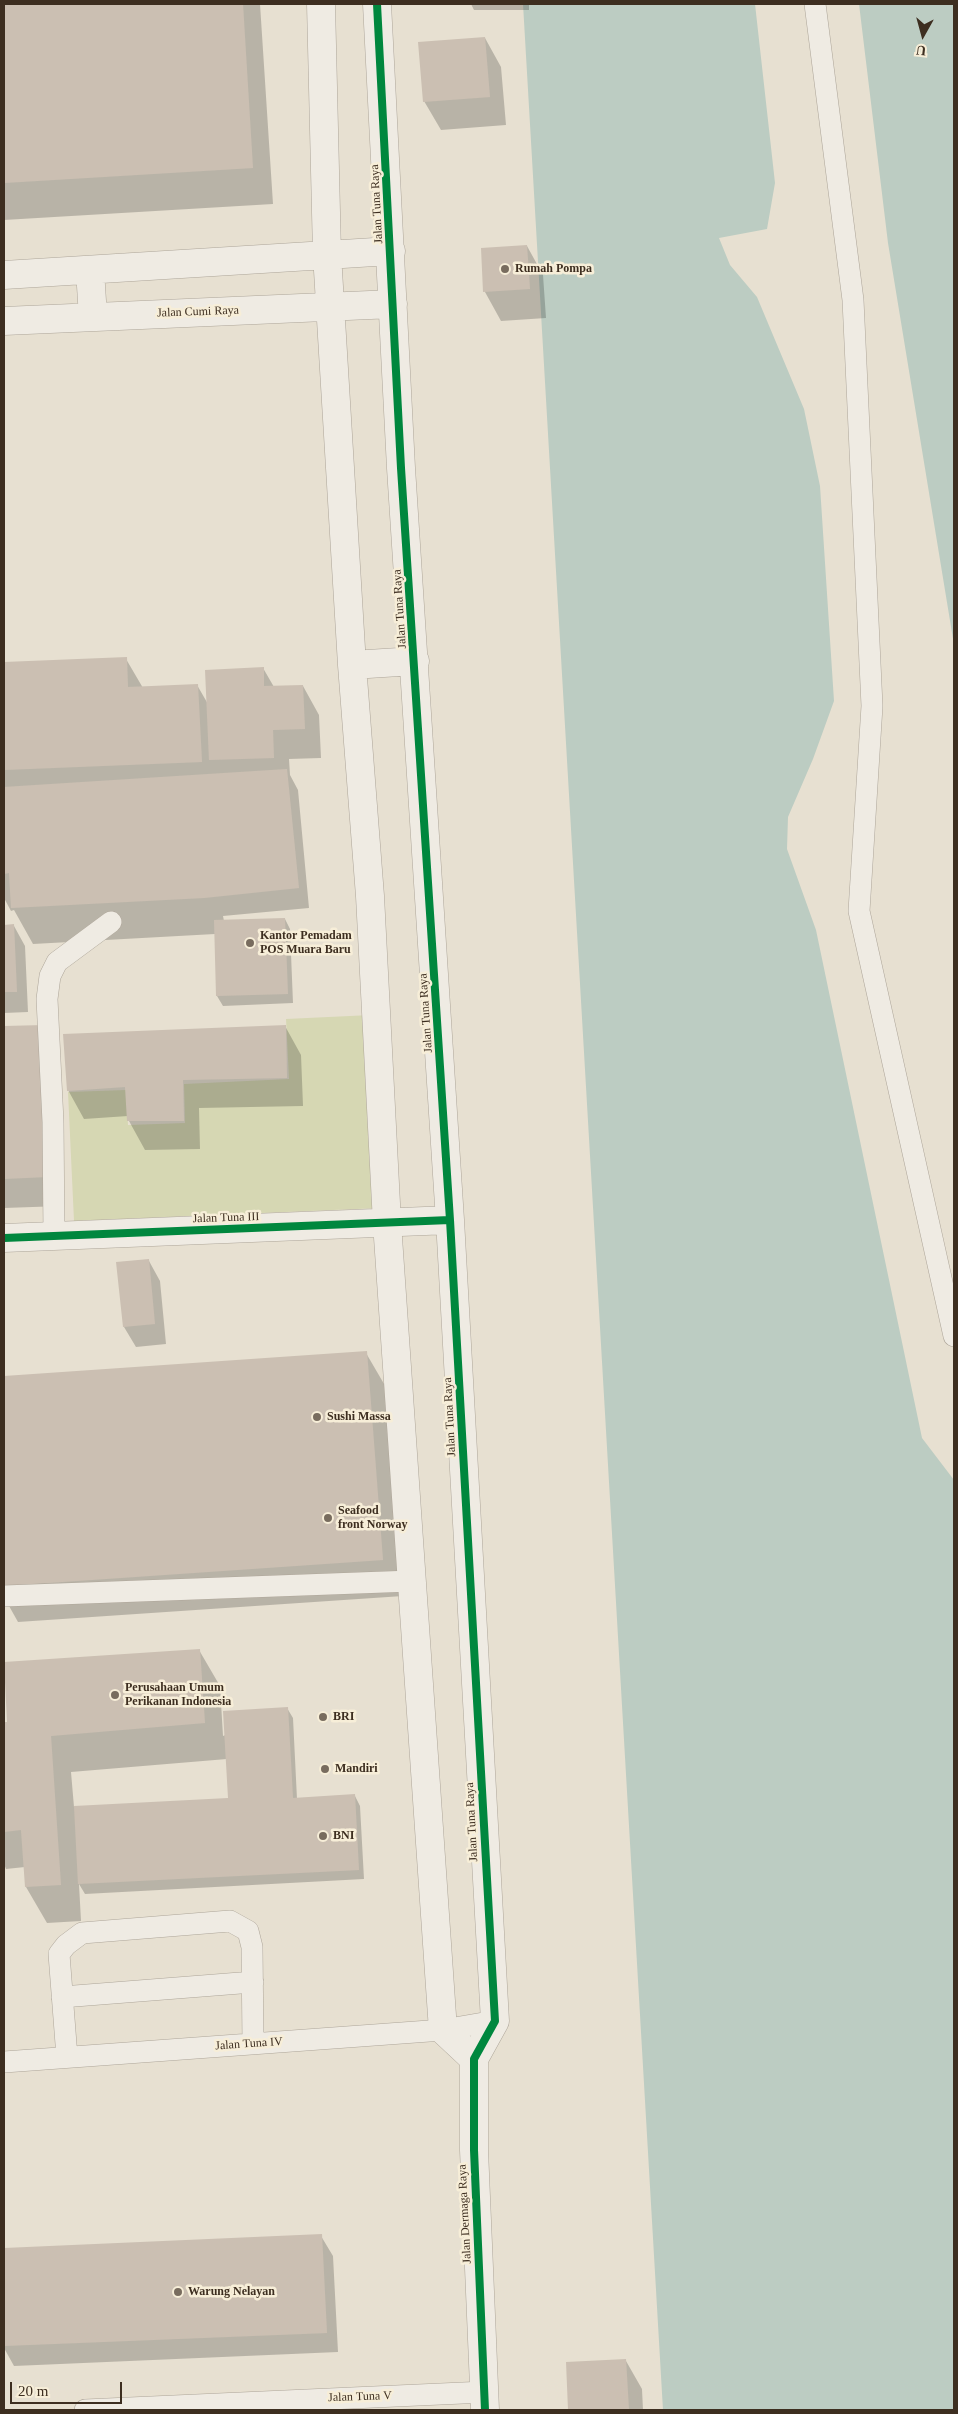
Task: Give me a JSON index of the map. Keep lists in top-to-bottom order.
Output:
{
  "streets": {
    "street": [
      "Jalan Tuna Raya",
      "Jalan Cumi Raya",
      "Jalan Tuna III",
      "Jalan Dermaga Raya"
    ],
    "lane": ["Jalan Tuna IV", "Jalan Tuna V"]
  },
  "crossings": [
    ["Jalan Tuna Raya", "Jalan Cumi Raya"],
    ["Jalan Tuna Raya", "Jalan Tuna III"],
    ["Jalan Tuna Raya", "Jalan Tuna IV"],
    ["Jalan Tuna Raya", "Jalan Dermaga Raya"],
    ["Jalan Tuna IV", "Jalan Dermaga Raya"],
    ["Jalan Dermaga Raya", "Jalan Tuna V"]
  ],
  "places": [
    "Rumah Pompa",
    "Kantor Pemadam POS Muara Baru",
    "Sushi Massa",
    "Seafood front Norway",
    "Perusahaan Umum Perikanan Indonesia",
    "BRI",
    "Mandiri",
    "BNI",
    "Warung Nelayan"
  ],
  "scale_bar": "20 m",
  "north": "bottom"
}
